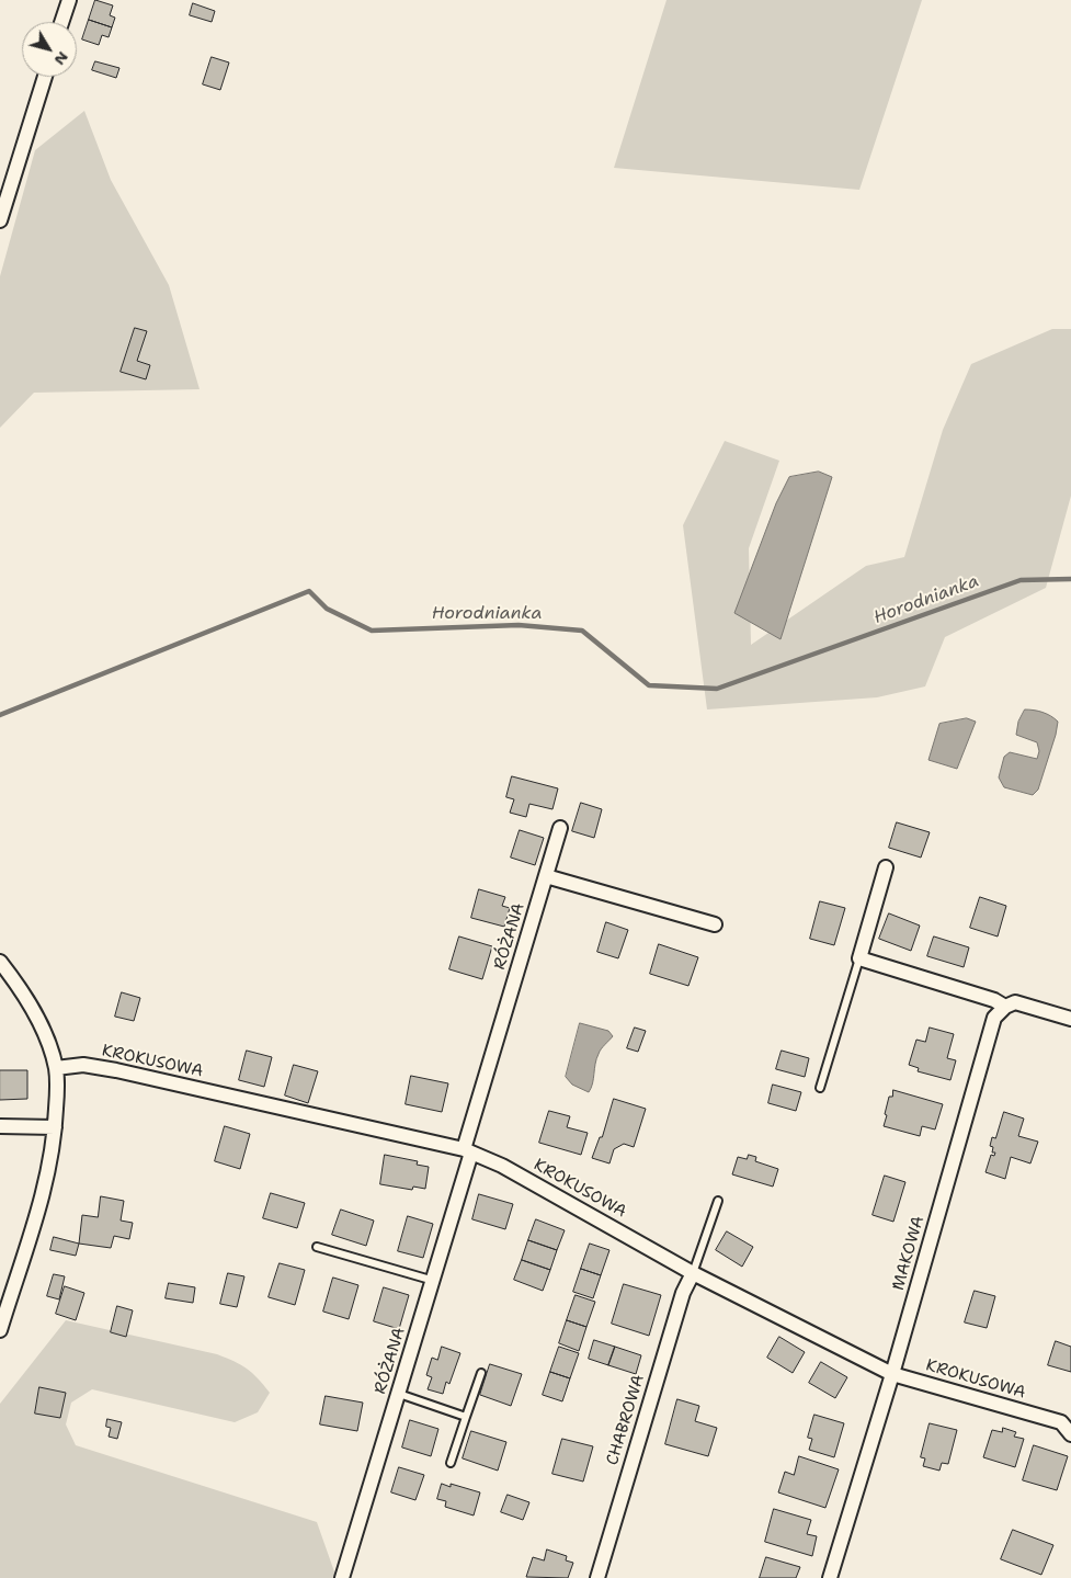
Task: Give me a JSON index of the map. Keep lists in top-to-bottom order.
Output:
{
  "streets": {
    "street": [
      "RÓŻANA",
      "KROKUSOWA",
      "MAKOWA",
      "CHABROWA"
    ]
  },
  "crossings": [
    ["RÓŻANA", "KROKUSOWA"],
    ["KROKUSOWA", "MAKOWA"],
    ["KROKUSOWA", "CHABROWA"]
  ],
  "water": ["Horodnianka"],
  "north": "bottom right"
}
